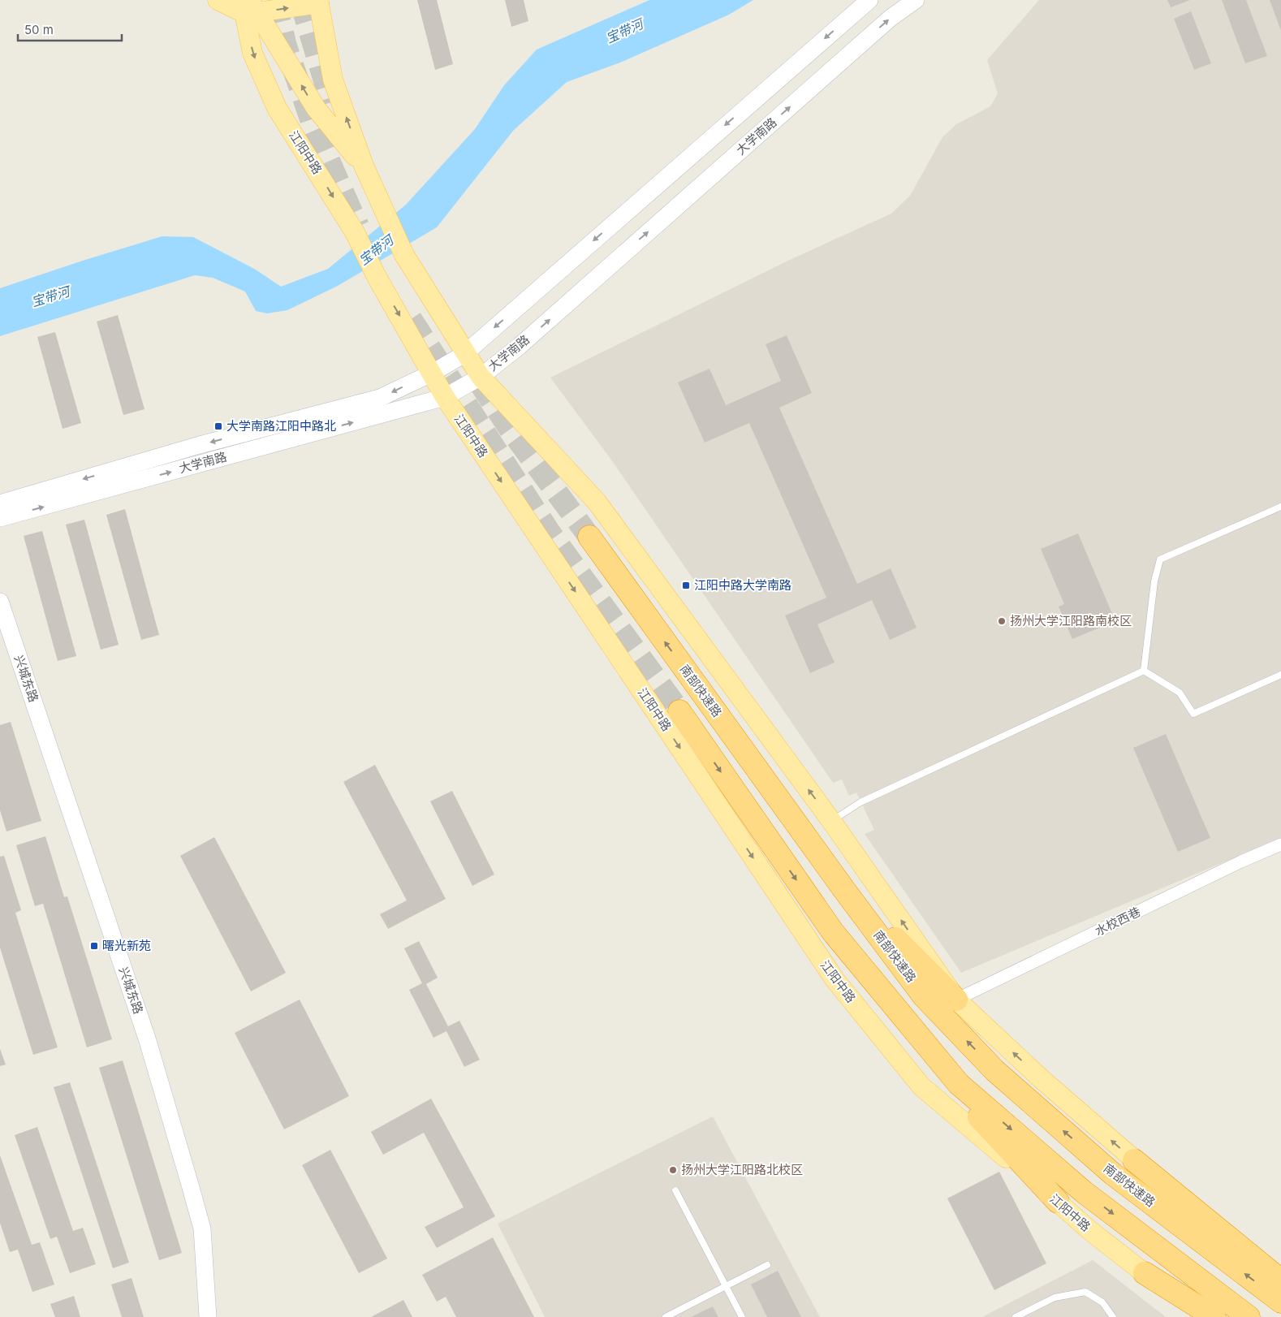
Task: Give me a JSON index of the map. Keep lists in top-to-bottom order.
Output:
{
  "streets": {
    "highway": ["南部快速路"],
    "main road": ["江阳中路"],
    "street": ["大学南路", "兴城东路", "水校西巷"]
  },
  "crossings": [
    ["大学南路", "江阳中路"]
  ],
  "water": ["宝带河"],
  "places": {
    "transit": ["大学南路江阳中路北", "江阳中路大学南路", "曙光新苑"],
    "other": ["扬州大学江阳路南校区", "扬州大学江阳路北校区"]
  },
  "scale_bar": "50 m"
}
